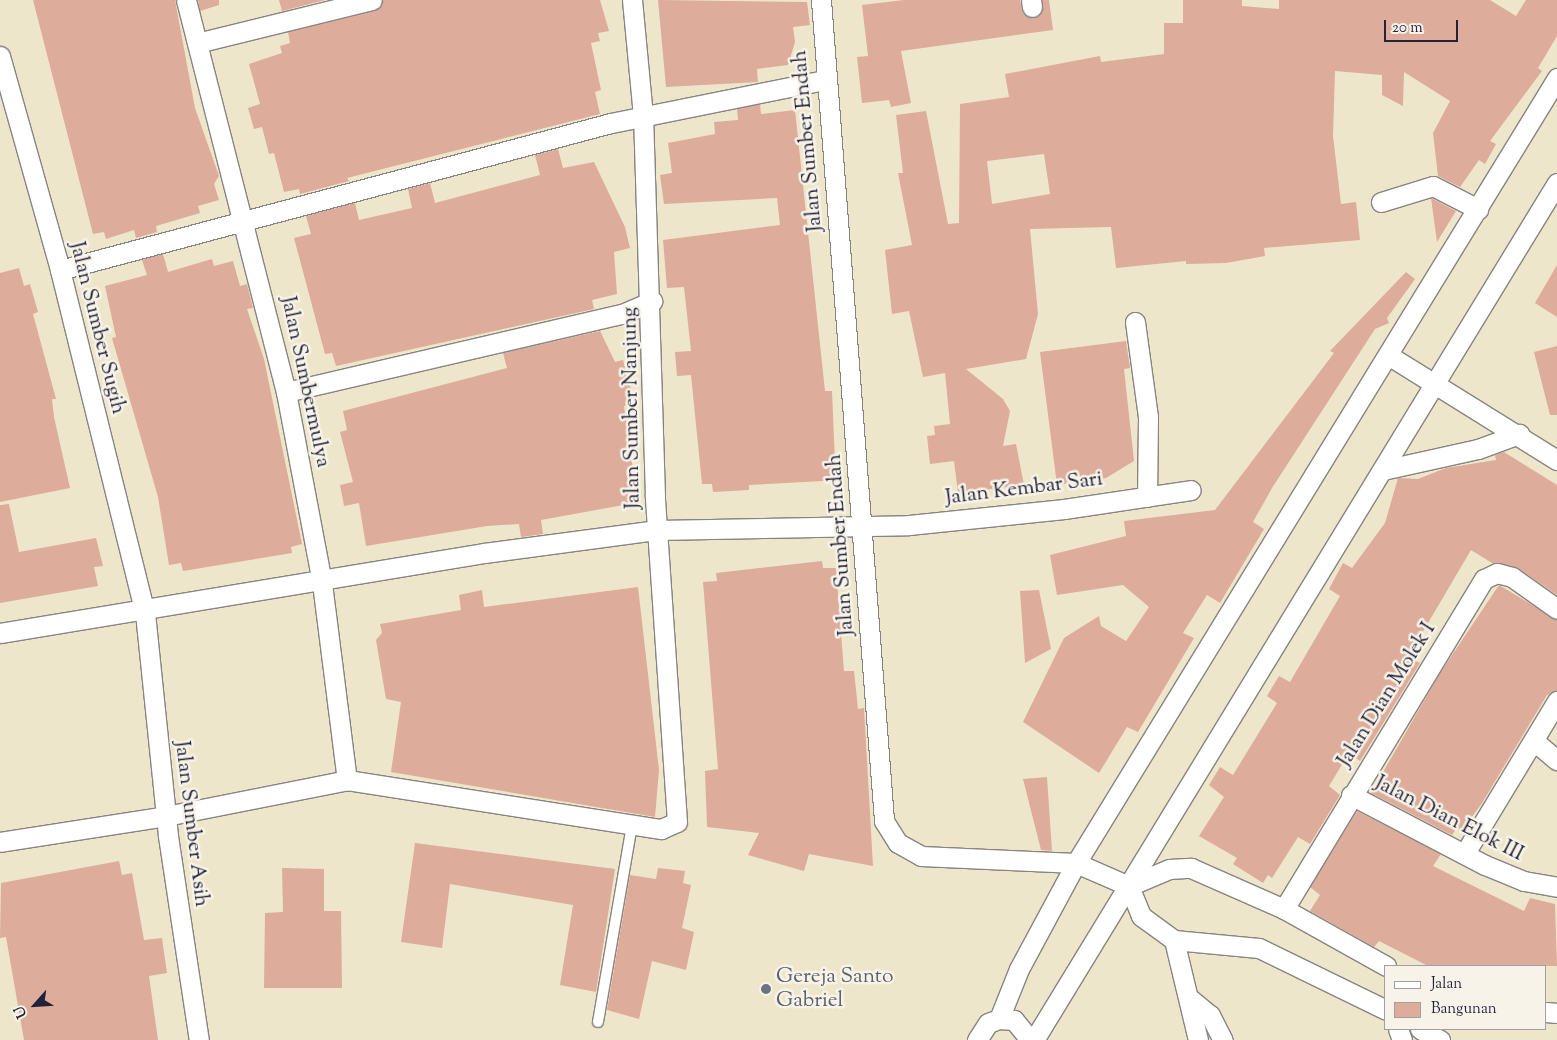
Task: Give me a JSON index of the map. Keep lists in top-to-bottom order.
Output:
{
  "streets": {
    "street": [
      "Jalan Sumber Endah",
      "Jalan Sumber Sugih",
      "Jalan Sumbermulya",
      "Jalan Sumber Nanjung",
      "Jalan Kembar Sari",
      "Jalan Dian Molek I",
      "Jalan Dian Elok III",
      "Jalan Sumber Asih"
    ]
  },
  "crossings": [
    ["Jalan Sumber Endah", "Jalan Kembar Sari"],
    ["Jalan Sumber Sugih", "Jalan Kembar Sari"],
    ["Jalan Sumber Sugih", "Jalan Sumber Asih"],
    ["Jalan Sumbermulya", "Jalan Kembar Sari"],
    ["Jalan Sumber Nanjung", "Jalan Kembar Sari"],
    ["Jalan Kembar Sari", "Jalan Sumber Asih"],
    ["Jalan Dian Molek I", "Jalan Dian Elok III"]
  ],
  "places": ["Gereja Santo Gabriel"],
  "legend": ["Jalan", "Bangunan"],
  "scale_bar": "20 m",
  "north": "bottom left"
}
